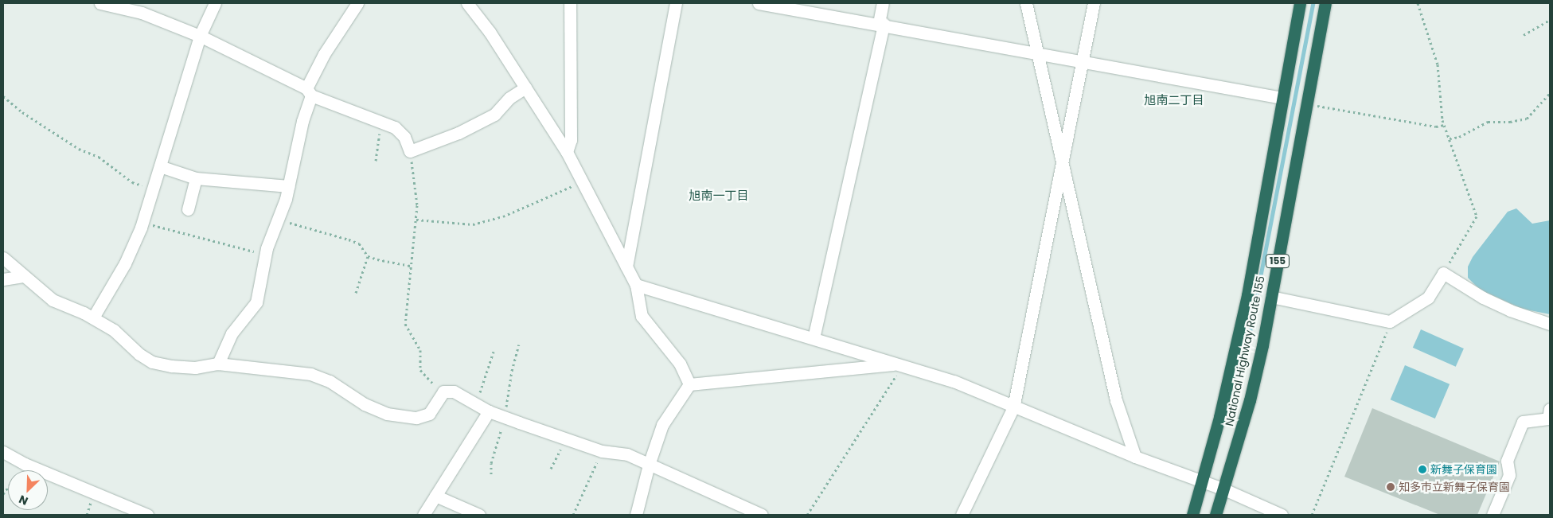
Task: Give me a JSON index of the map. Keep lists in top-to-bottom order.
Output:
{
  "streets": {
    "highway": ["155", "National Highway Route 155"]
  },
  "districts": ["旭南二丁目", "旭南一丁目"],
  "places": ["新舞子保育園", "知多市立新舞子保育園"],
  "north": "bottom left"
}
